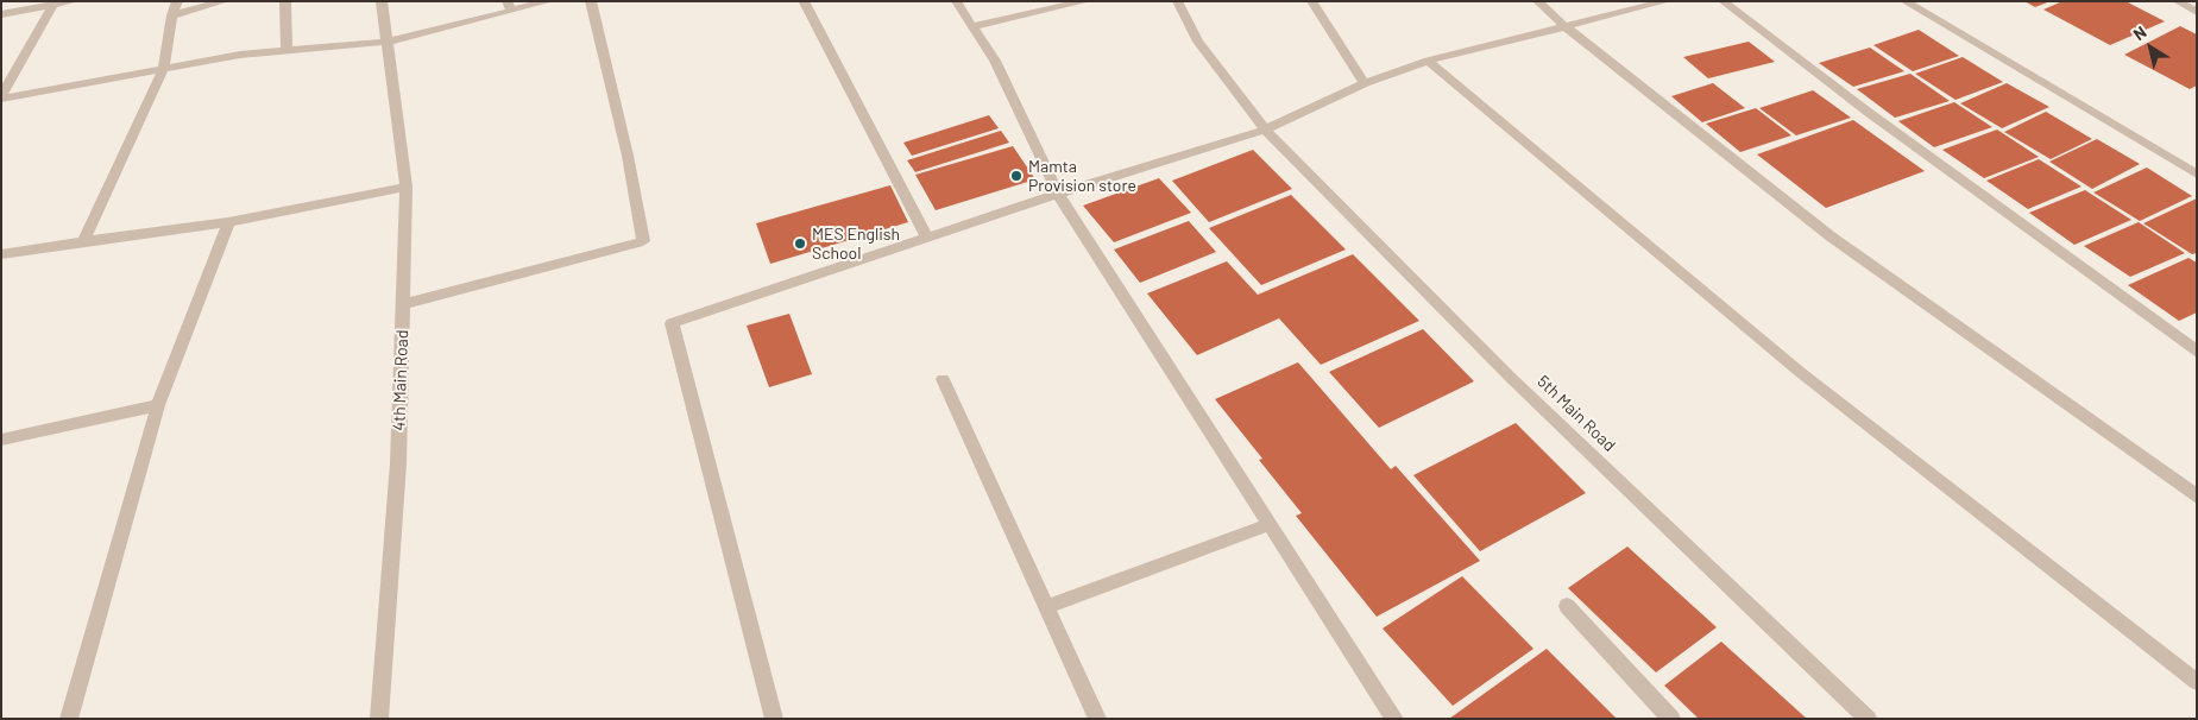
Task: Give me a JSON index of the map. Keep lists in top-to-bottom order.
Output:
{
  "streets": {
    "street": ["4th Main Road", "5th Main Road"]
  },
  "places": ["Mamta Provision store", "MES English School"],
  "north": "top left"
}
